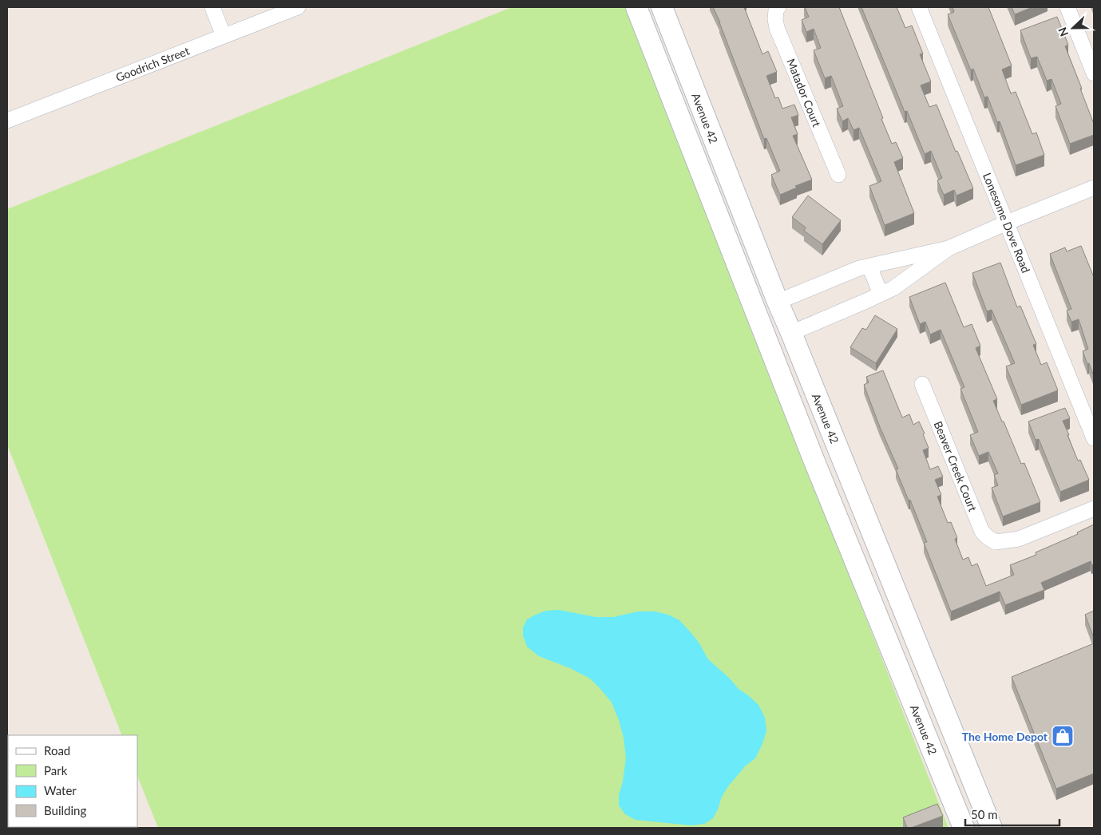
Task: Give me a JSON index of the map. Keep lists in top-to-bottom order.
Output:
{
  "streets": {
    "street": [
      "Goodrich Street",
      "Matador Court",
      "Avenue 42",
      "Lonesome Dove Road",
      "Beaver Creek Court"
    ]
  },
  "places": {
    "shop": ["The Home Depot"]
  },
  "legend": [
    "Road",
    "Park",
    "Water",
    "Building"
  ],
  "scale_bar": "50 m",
  "north": "left"
}
